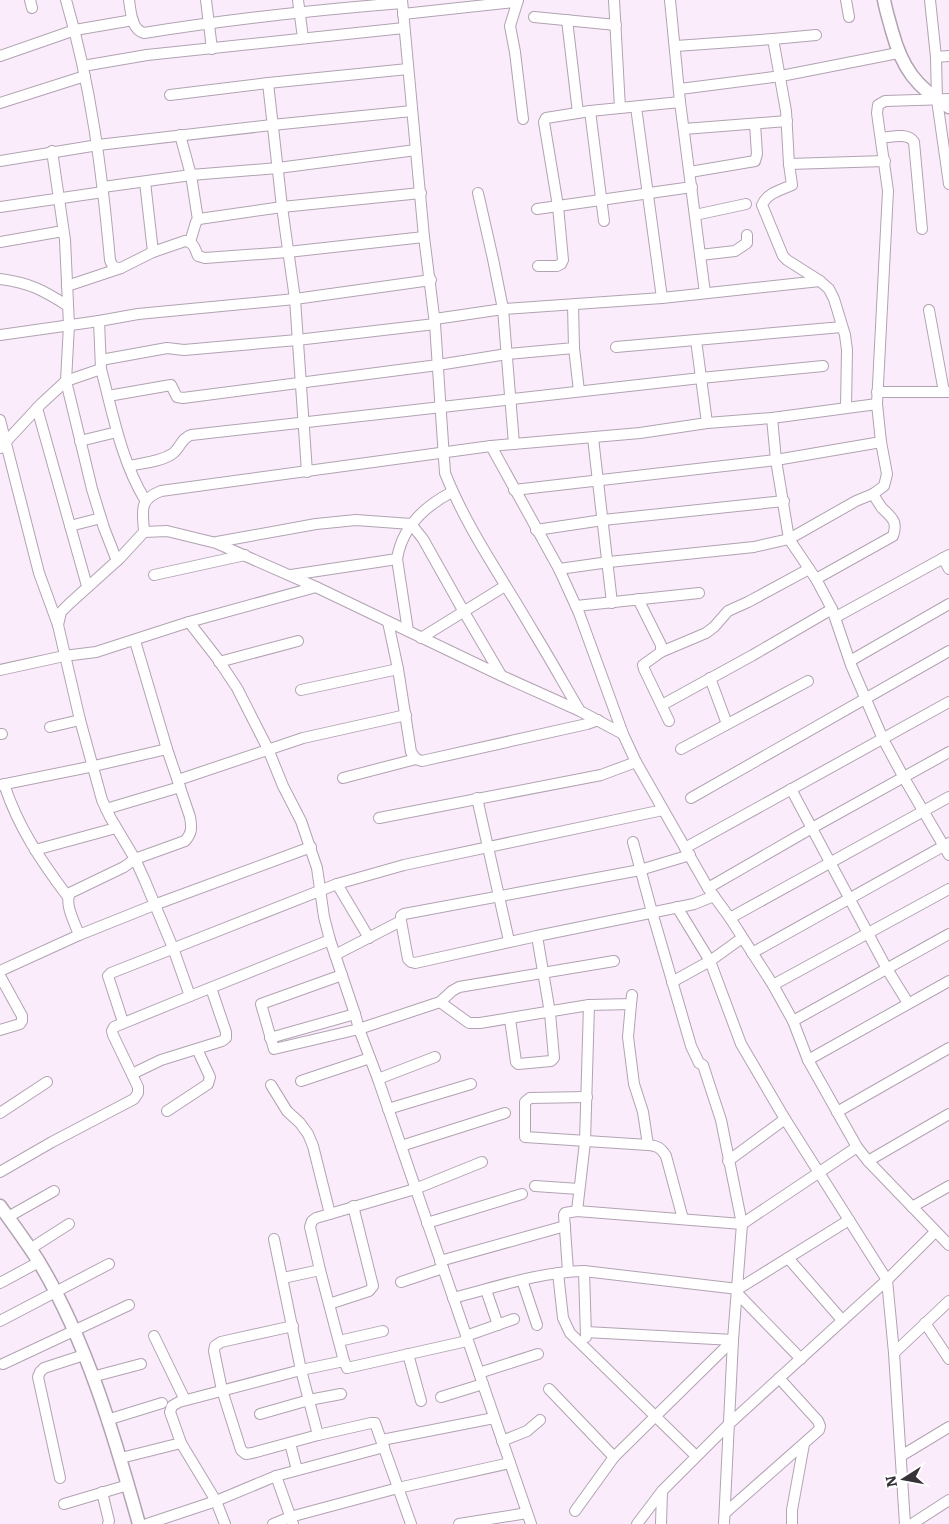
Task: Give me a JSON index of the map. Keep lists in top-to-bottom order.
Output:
{
  "north": "left"
}
